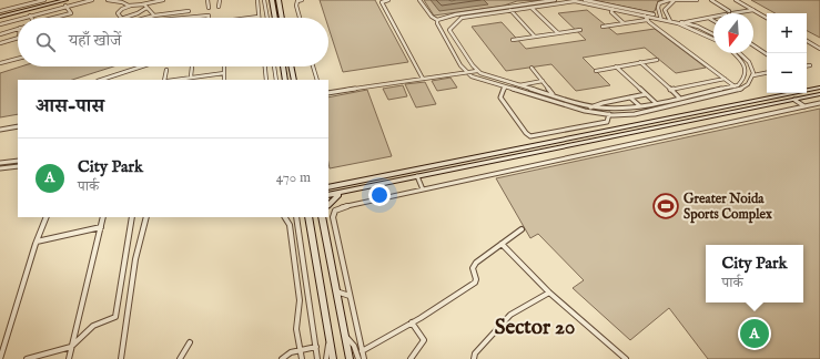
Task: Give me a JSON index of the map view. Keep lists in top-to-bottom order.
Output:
{
  "districts": ["Sector 20"],
  "places": {
    "sports": ["Greater Noida Sports Complex"]
  },
  "north": "bottom",
  "page": {
    "map_buttons": ["+", "−"],
    "search": "यहाँ खोजें",
    "heading": "आस-पास",
    "list": [
      {
        "mark": "A",
        "name": "City Park",
        "note": "पार्क",
        "value": "470 m"
      }
    ],
    "popup": ["City Park", "पार्क"],
    "pins": "A"
  }
}
